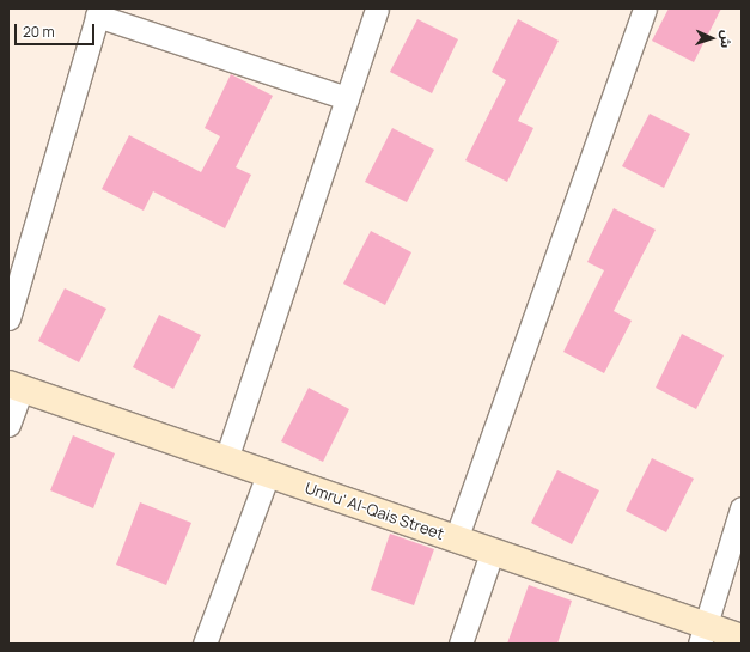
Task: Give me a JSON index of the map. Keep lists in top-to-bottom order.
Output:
{
  "streets": {
    "street": ["Umru' Al-Qais Street"]
  },
  "scale_bar": "20 m",
  "north": "right"
}
